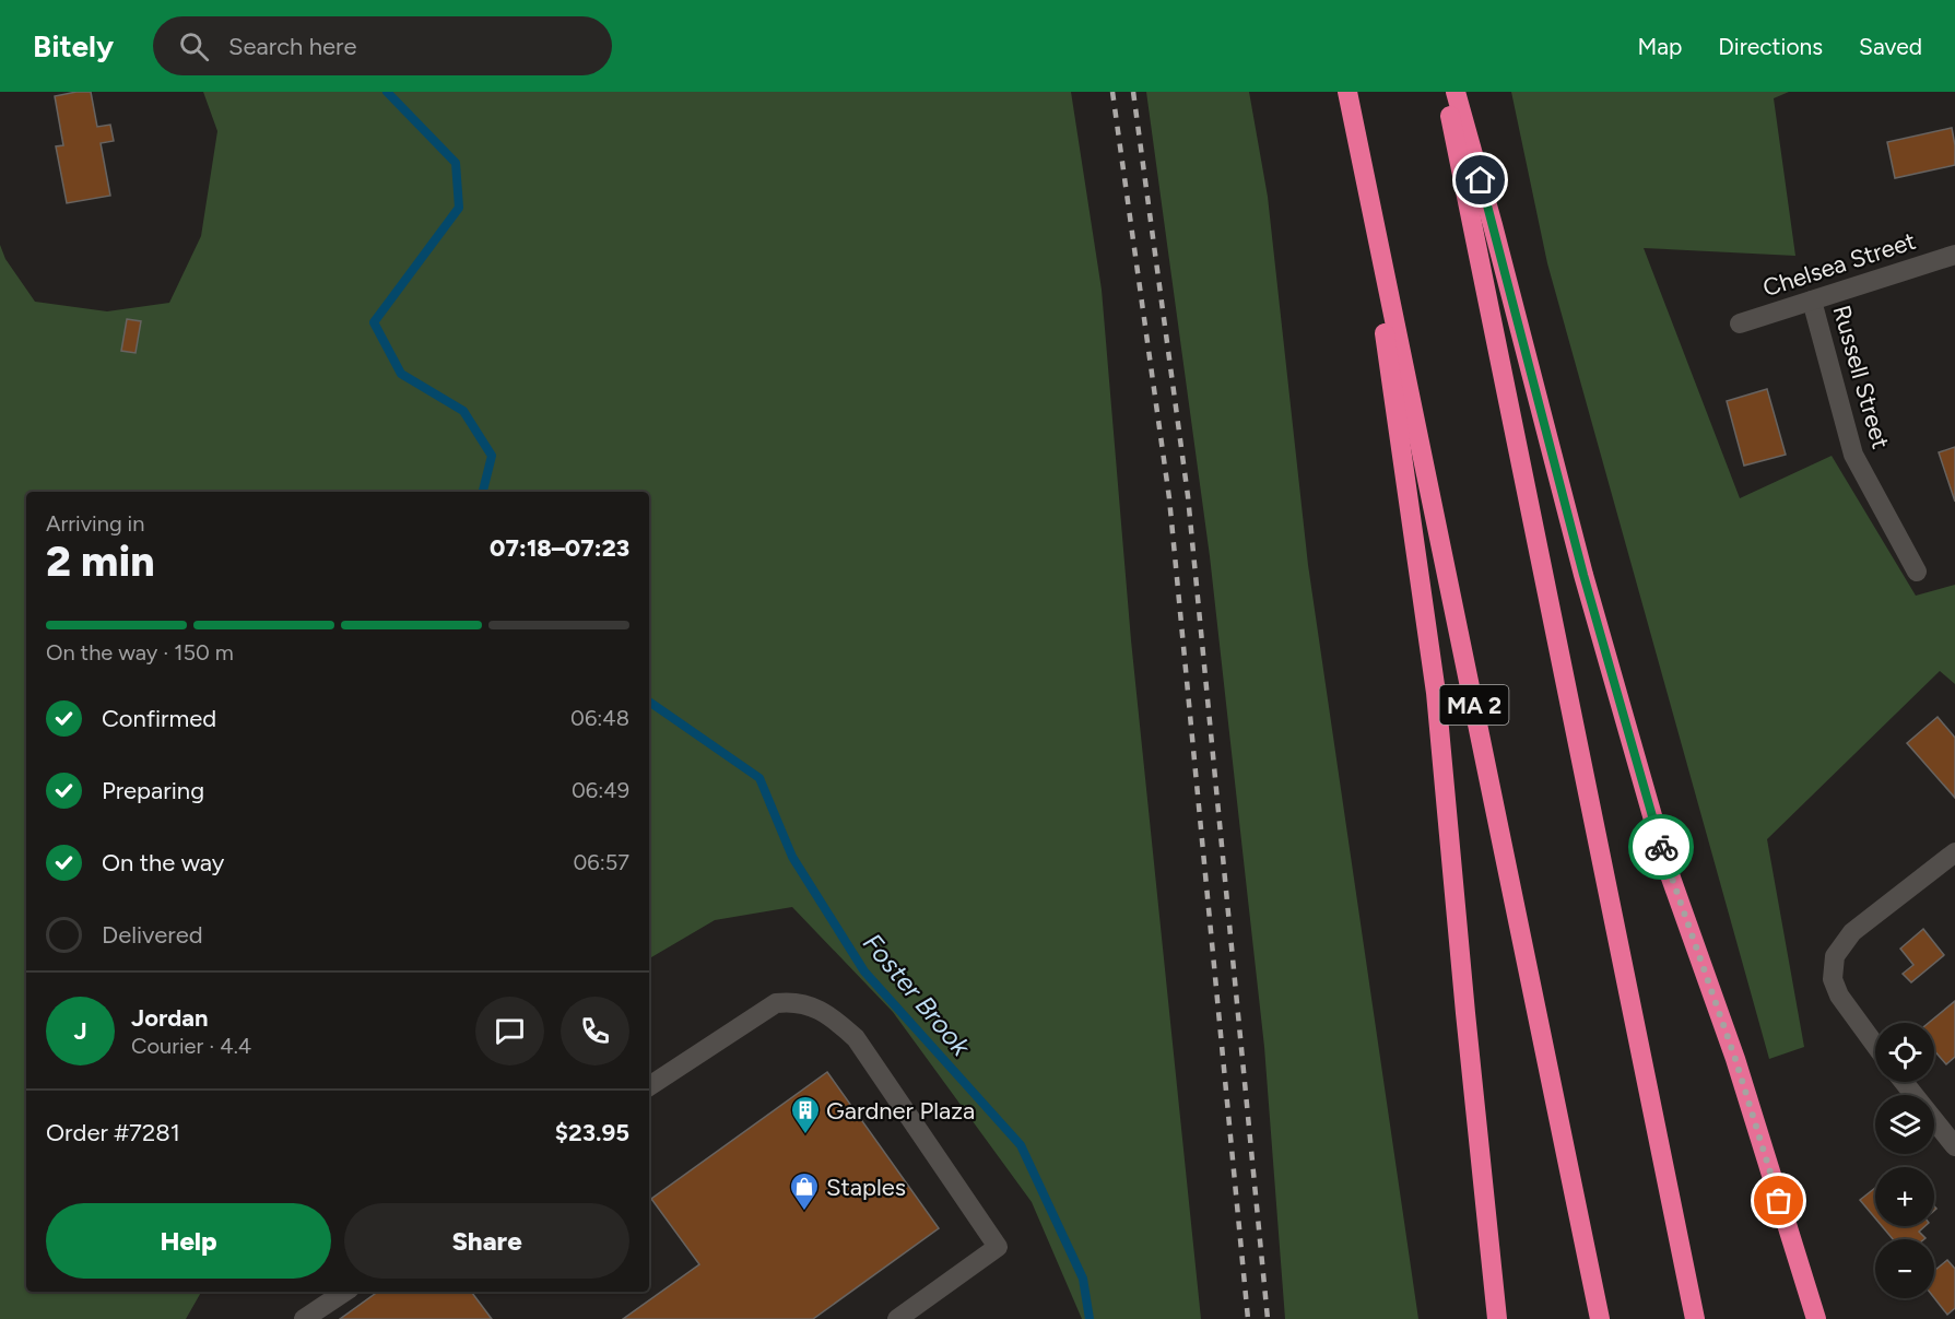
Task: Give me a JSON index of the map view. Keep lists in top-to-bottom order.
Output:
{
  "streets": {
    "highway": ["MA 2"],
    "street": ["Chelsea Street", "Russell Street"]
  },
  "crossings": [
    ["Chelsea Street", "Russell Street"]
  ],
  "water": ["Foster Brook"],
  "places": {
    "building": ["Gardner Plaza"],
    "shop": ["Staples"]
  },
  "page": {
    "header": "Bitely",
    "search": "Search here",
    "nav": ["Map", "Directions", "Saved"],
    "heading": ["2 min", "Arriving in", "07:18–07:23"],
    "panel": [
      "Jordan",
      "Courier · 4.4",
      "Order #7281",
      "$23.95"
    ],
    "bar": "On the way · 150 m",
    "list": [
      ["Confirmed", "06:48"],
      ["Preparing", "06:49"],
      ["On the way", "06:57"],
      "Delivered"
    ],
    "round": "J",
    "map_buttons": ["+", "−"],
    "buttons": ["Help", "Share"]
  }
}
